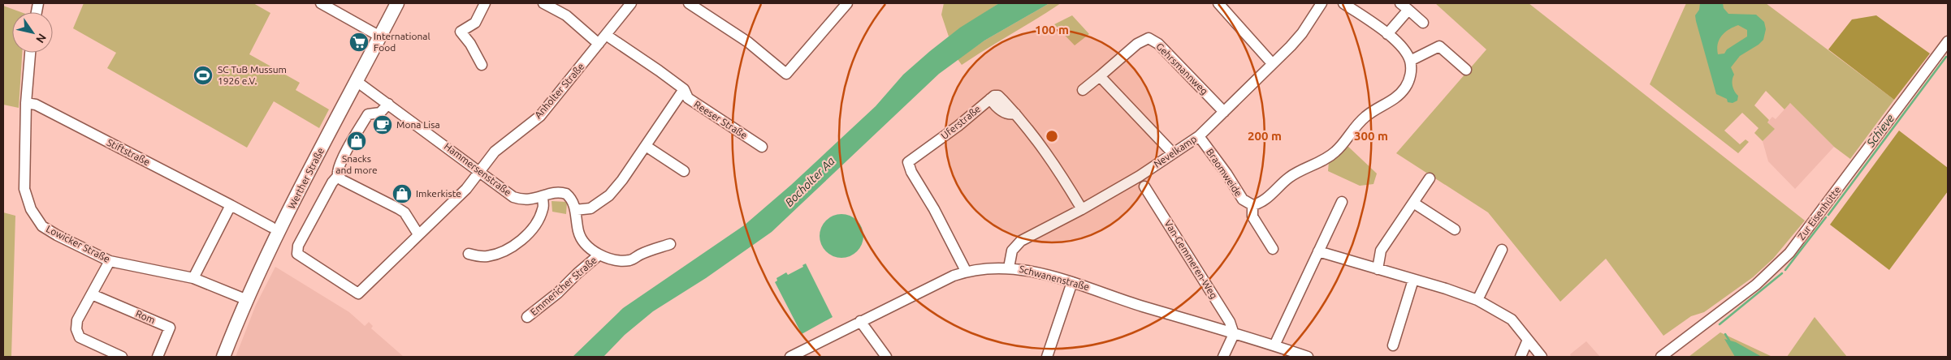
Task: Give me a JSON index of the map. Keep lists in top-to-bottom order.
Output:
{
  "streets": {
    "main road": ["Werther Straße"],
    "street": [
      "Gehrsmannweg",
      "Anholter Straße",
      "Reeser Straße",
      "Uferstraße",
      "Nevelkamp",
      "Stiftstraße",
      "Hammersenstraße",
      "Braomweide",
      "Zur Eisenhütte",
      "Lowicker Straße",
      "Van-Gemmeren-Weg",
      "Schwanenstraße",
      "Emmericher Straße",
      "Rom"
    ]
  },
  "crossings": [
    ["Gehrsmannweg", "Nevelkamp"],
    ["Anholter Straße", "Reeser Straße"],
    ["Anholter Straße", "Hammersenstraße"],
    ["Uferstraße", "Nevelkamp"],
    ["Uferstraße", "Schwanenstraße"],
    ["Nevelkamp", "Braomweide"],
    ["Nevelkamp", "Schwanenstraße"],
    ["Stiftstraße", "Lowicker Straße"],
    ["Hammersenstraße", "Werther Straße"],
    ["Hammersenstraße", "Emmericher Straße"],
    ["Werther Straße", "Lowicker Straße"],
    ["Van-Gemmeren-Weg", "Schwanenstraße"]
  ],
  "water": ["Schieve", "Bocholter Aa"],
  "places": {
    "supermarket": ["International Food"],
    "sports": ["SC TuB Mussum 1926 e.V."],
    "cafe": ["Mona Lisa"],
    "shop": ["Snacks and more", "Imkerkiste"]
  },
  "north": "bottom right",
  "rings": ["100 m", "200 m", "300 m"]
}
